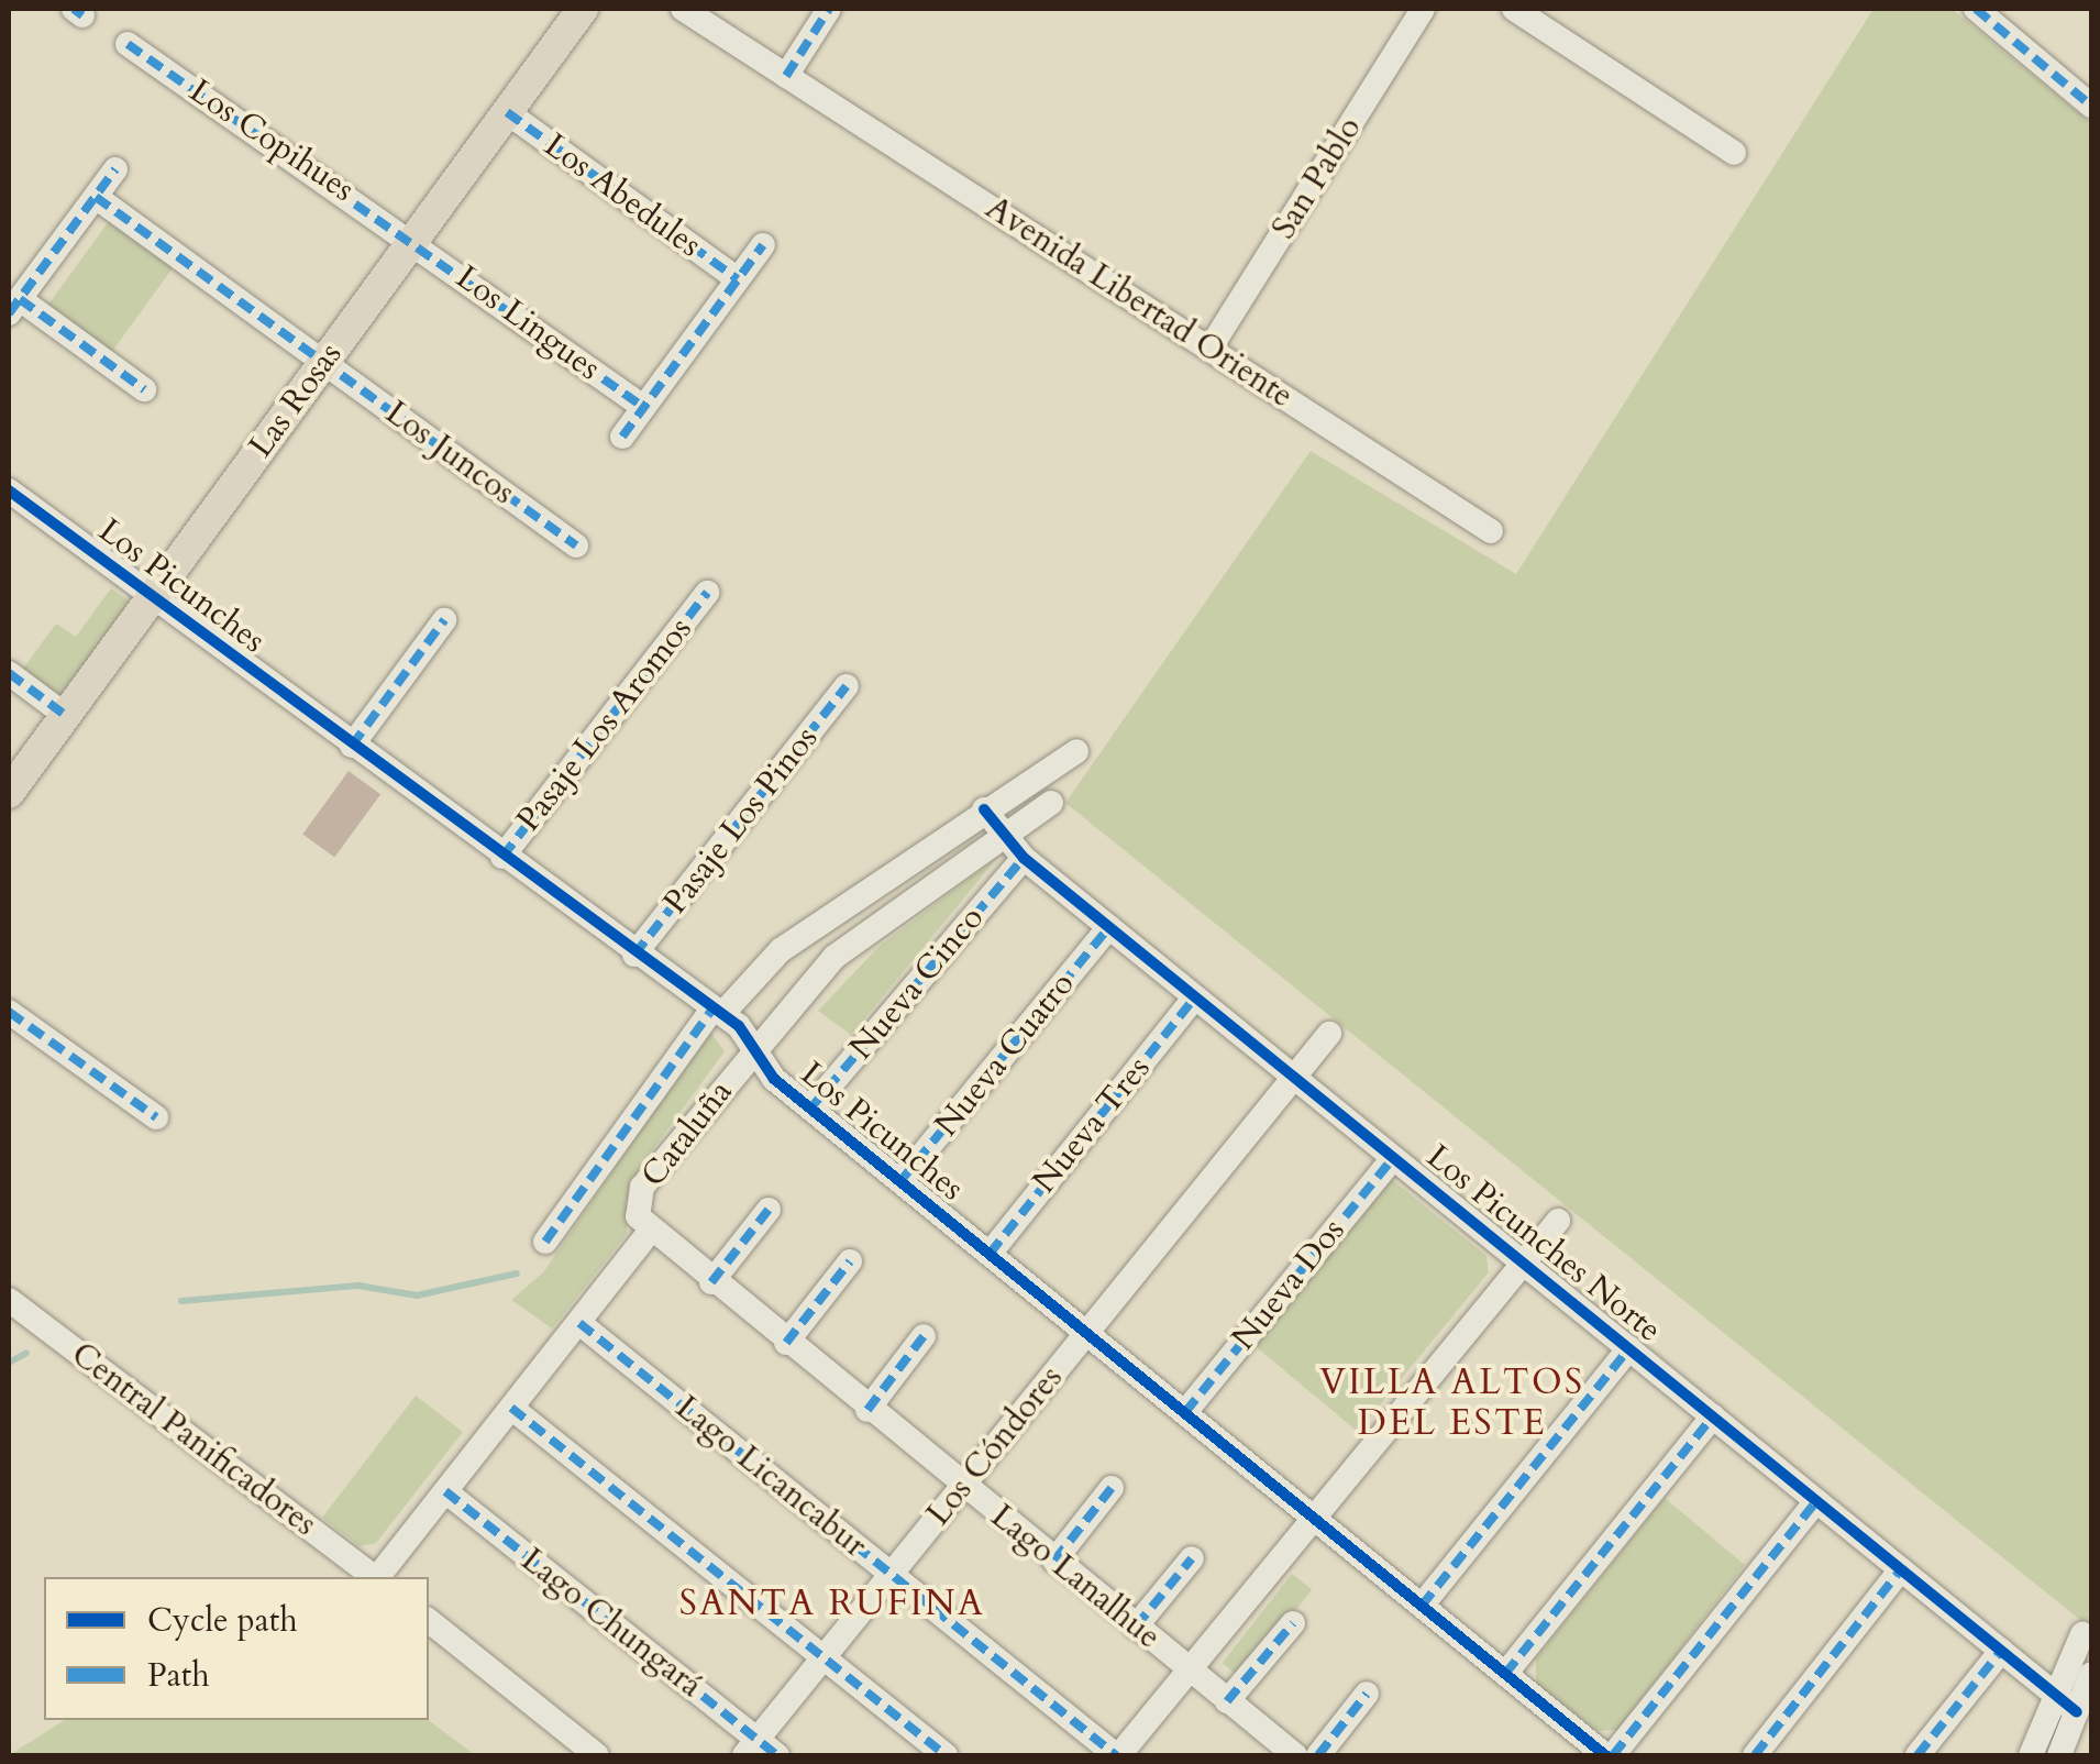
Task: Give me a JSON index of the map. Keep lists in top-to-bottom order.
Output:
{
  "streets": {
    "main road": ["Las Rosas"],
    "street": [
      "Los Copihues",
      "San Pablo",
      "Los Abedules",
      "Avenida Libertad Oriente",
      "Los Lingues",
      "Los Juncos",
      "Los Picunches",
      "Pasaje Los Aromos",
      "Pasaje Los Pinos",
      "Nueva Cinco",
      "Nueva Cuatro",
      "Nueva Tres",
      "Cataluña",
      "Los Picunches Norte",
      "Nueva Dos",
      "Central Panificadores",
      "Los Cóndores",
      "Lago Licancabur",
      "Lago Lanalhue",
      "Lago Chungará"
    ]
  },
  "crossings": [
    ["Los Copihues", "Los Lingues"],
    ["Los Copihues", "Las Rosas"],
    ["San Pablo", "Avenida Libertad Oriente"],
    ["Los Abedules", "Las Rosas"],
    ["Los Lingues", "Las Rosas"],
    ["Las Rosas", "Los Juncos"],
    ["Las Rosas", "Los Picunches"],
    ["Los Picunches", "Pasaje Los Aromos"],
    ["Los Picunches", "Pasaje Los Pinos"],
    ["Los Picunches", "Nueva Cinco"],
    ["Los Picunches", "Nueva Cuatro"],
    ["Los Picunches", "Nueva Tres"],
    ["Los Picunches", "Cataluña"],
    ["Los Picunches", "Nueva Dos"],
    ["Los Picunches", "Los Cóndores"],
    ["Nueva Cinco", "Los Picunches Norte"],
    ["Nueva Cuatro", "Los Picunches Norte"],
    ["Nueva Tres", "Los Picunches Norte"],
    ["Cataluña", "Los Picunches Norte"],
    ["Cataluña", "Lago Licancabur"],
    ["Cataluña", "Lago Lanalhue"],
    ["Cataluña", "Lago Chungará"],
    ["Los Picunches Norte", "Nueva Dos"],
    ["Los Picunches Norte", "Los Cóndores"],
    ["Los Cóndores", "Lago Licancabur"],
    ["Los Cóndores", "Lago Lanalhue"],
    ["Los Cóndores", "Lago Chungará"]
  ],
  "districts": ["VILLA ALTOS DEL ESTE", "SANTA RUFINA"],
  "legend": ["Cycle path", "Path"]
}
